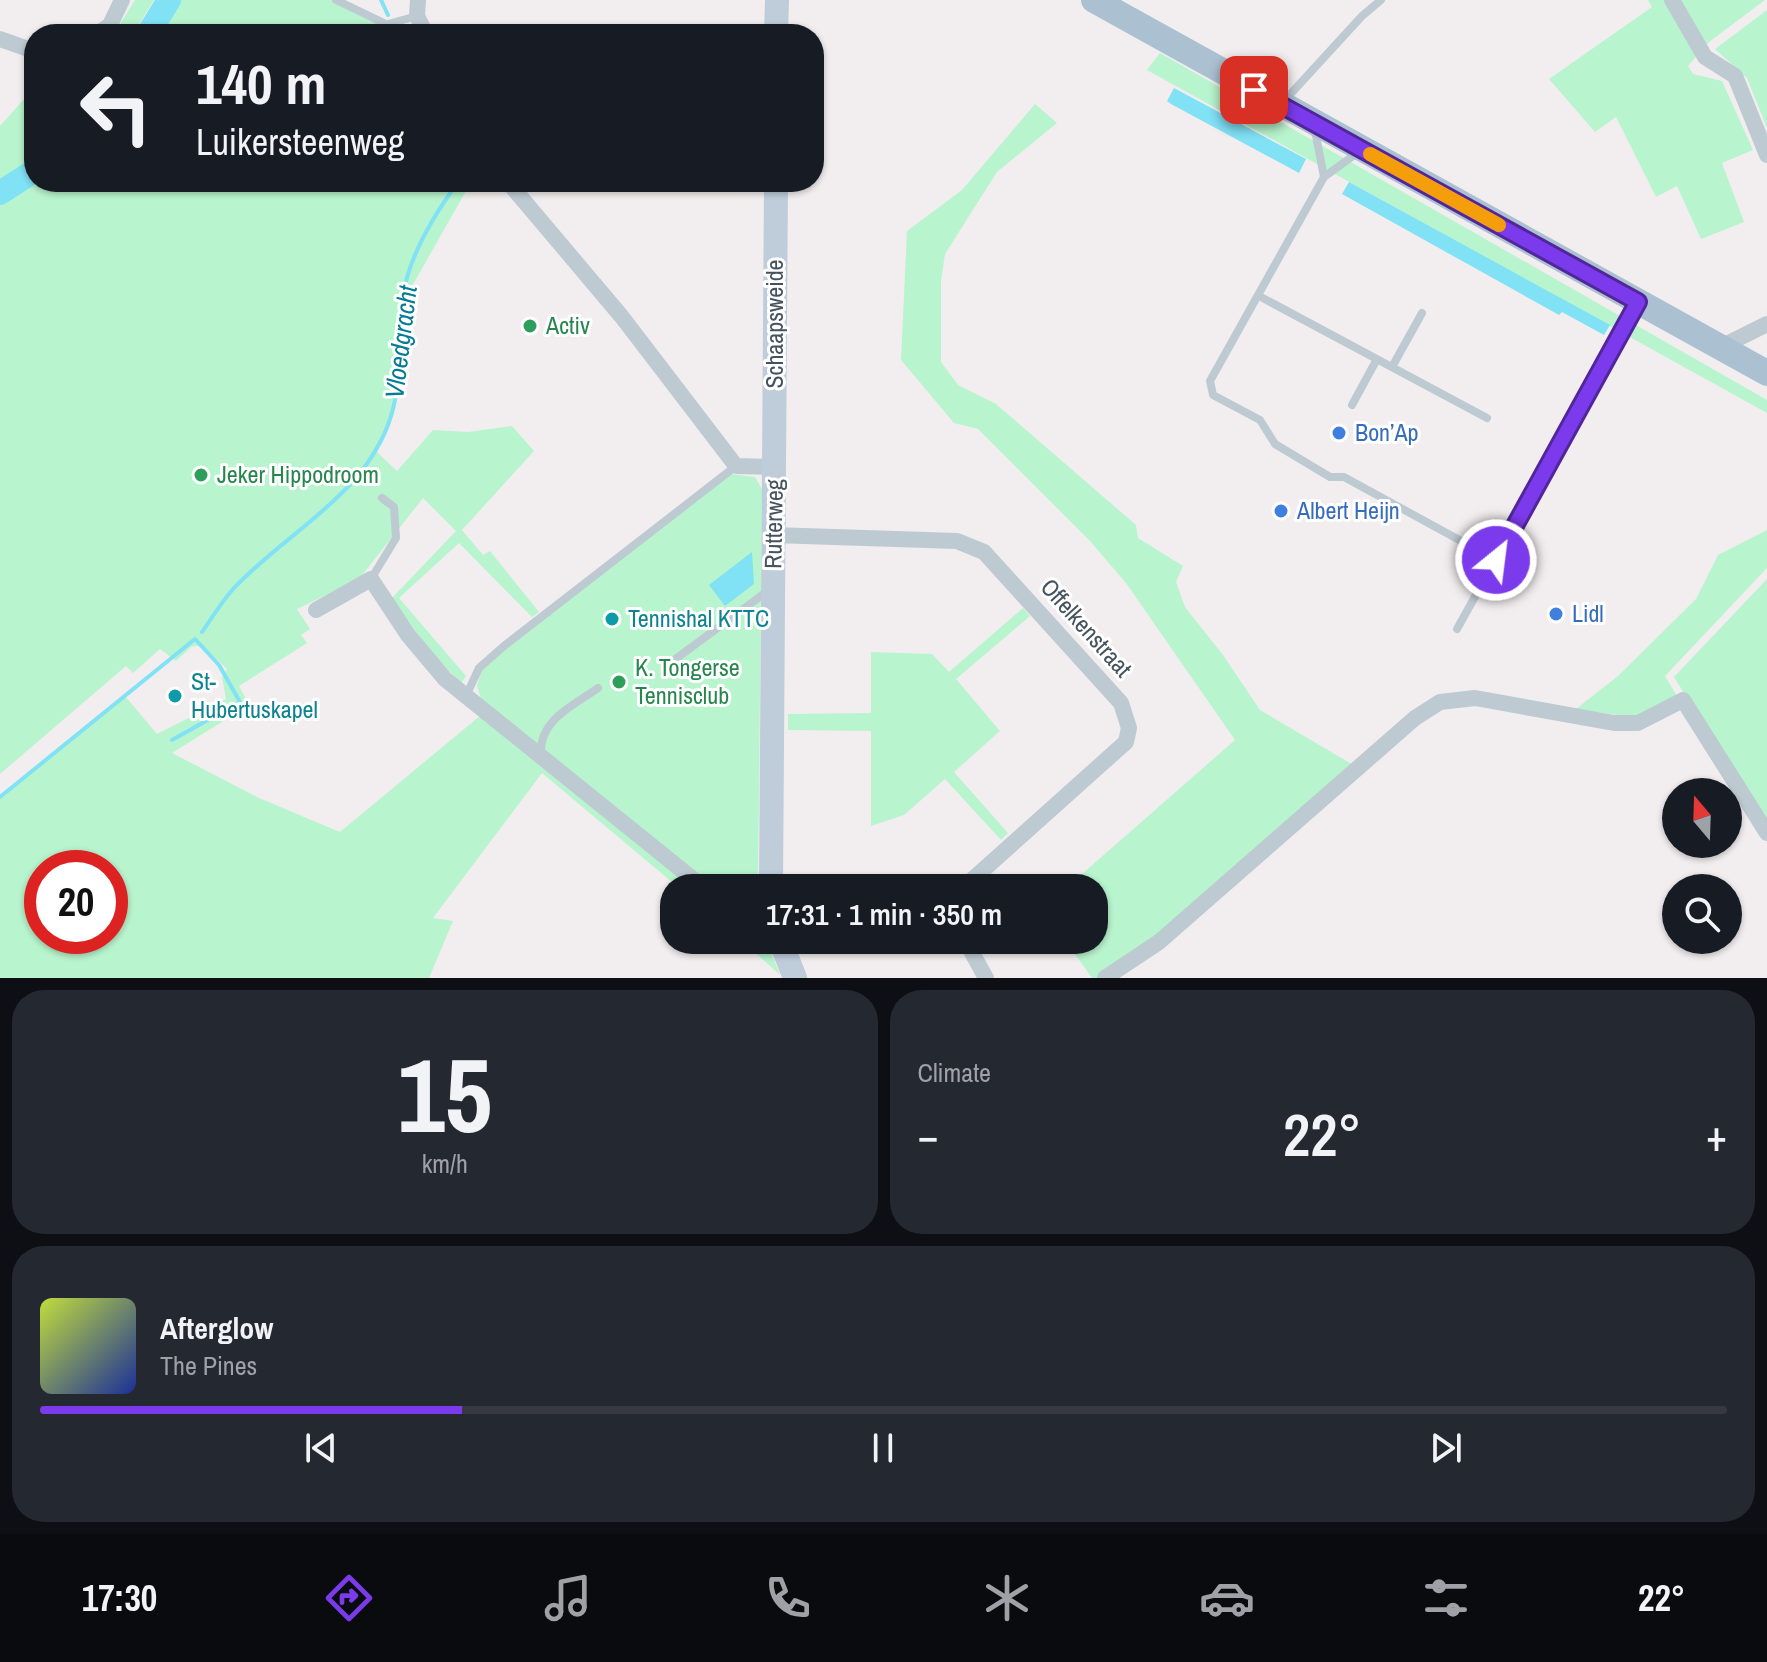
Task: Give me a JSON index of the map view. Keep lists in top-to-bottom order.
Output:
{
  "streets": {
    "street": ["Schaapsweide", "Rutterweg", "Offelkenstraat"]
  },
  "crossings": [
    ["Schaapsweide", "Rutterweg"],
    ["Rutterweg", "Offelkenstraat"]
  ],
  "water": ["Vloedgracht"],
  "places": [
    "Activ",
    "Bon’Ap",
    "Jeker Hippodroom",
    "Albert Heijn",
    "Lidl",
    "Tennishal KTTC",
    "K. Tongerse Tennisclub",
    "St- Hubertuskapel"
  ],
  "north": "top",
  "page": {
    "turn": ["140 m", "Luikersteenweg"],
    "limit": "20",
    "trip": "17:31 · 1 min · 350 m",
    "tile": [
      ["15", "km/h"],
      "Climate"
    ],
    "heat": ["−", "22°", "+"],
    "song": ["Afterglow", "The Pines"],
    "tabs": ["17:30", "22°"]
  }
}
